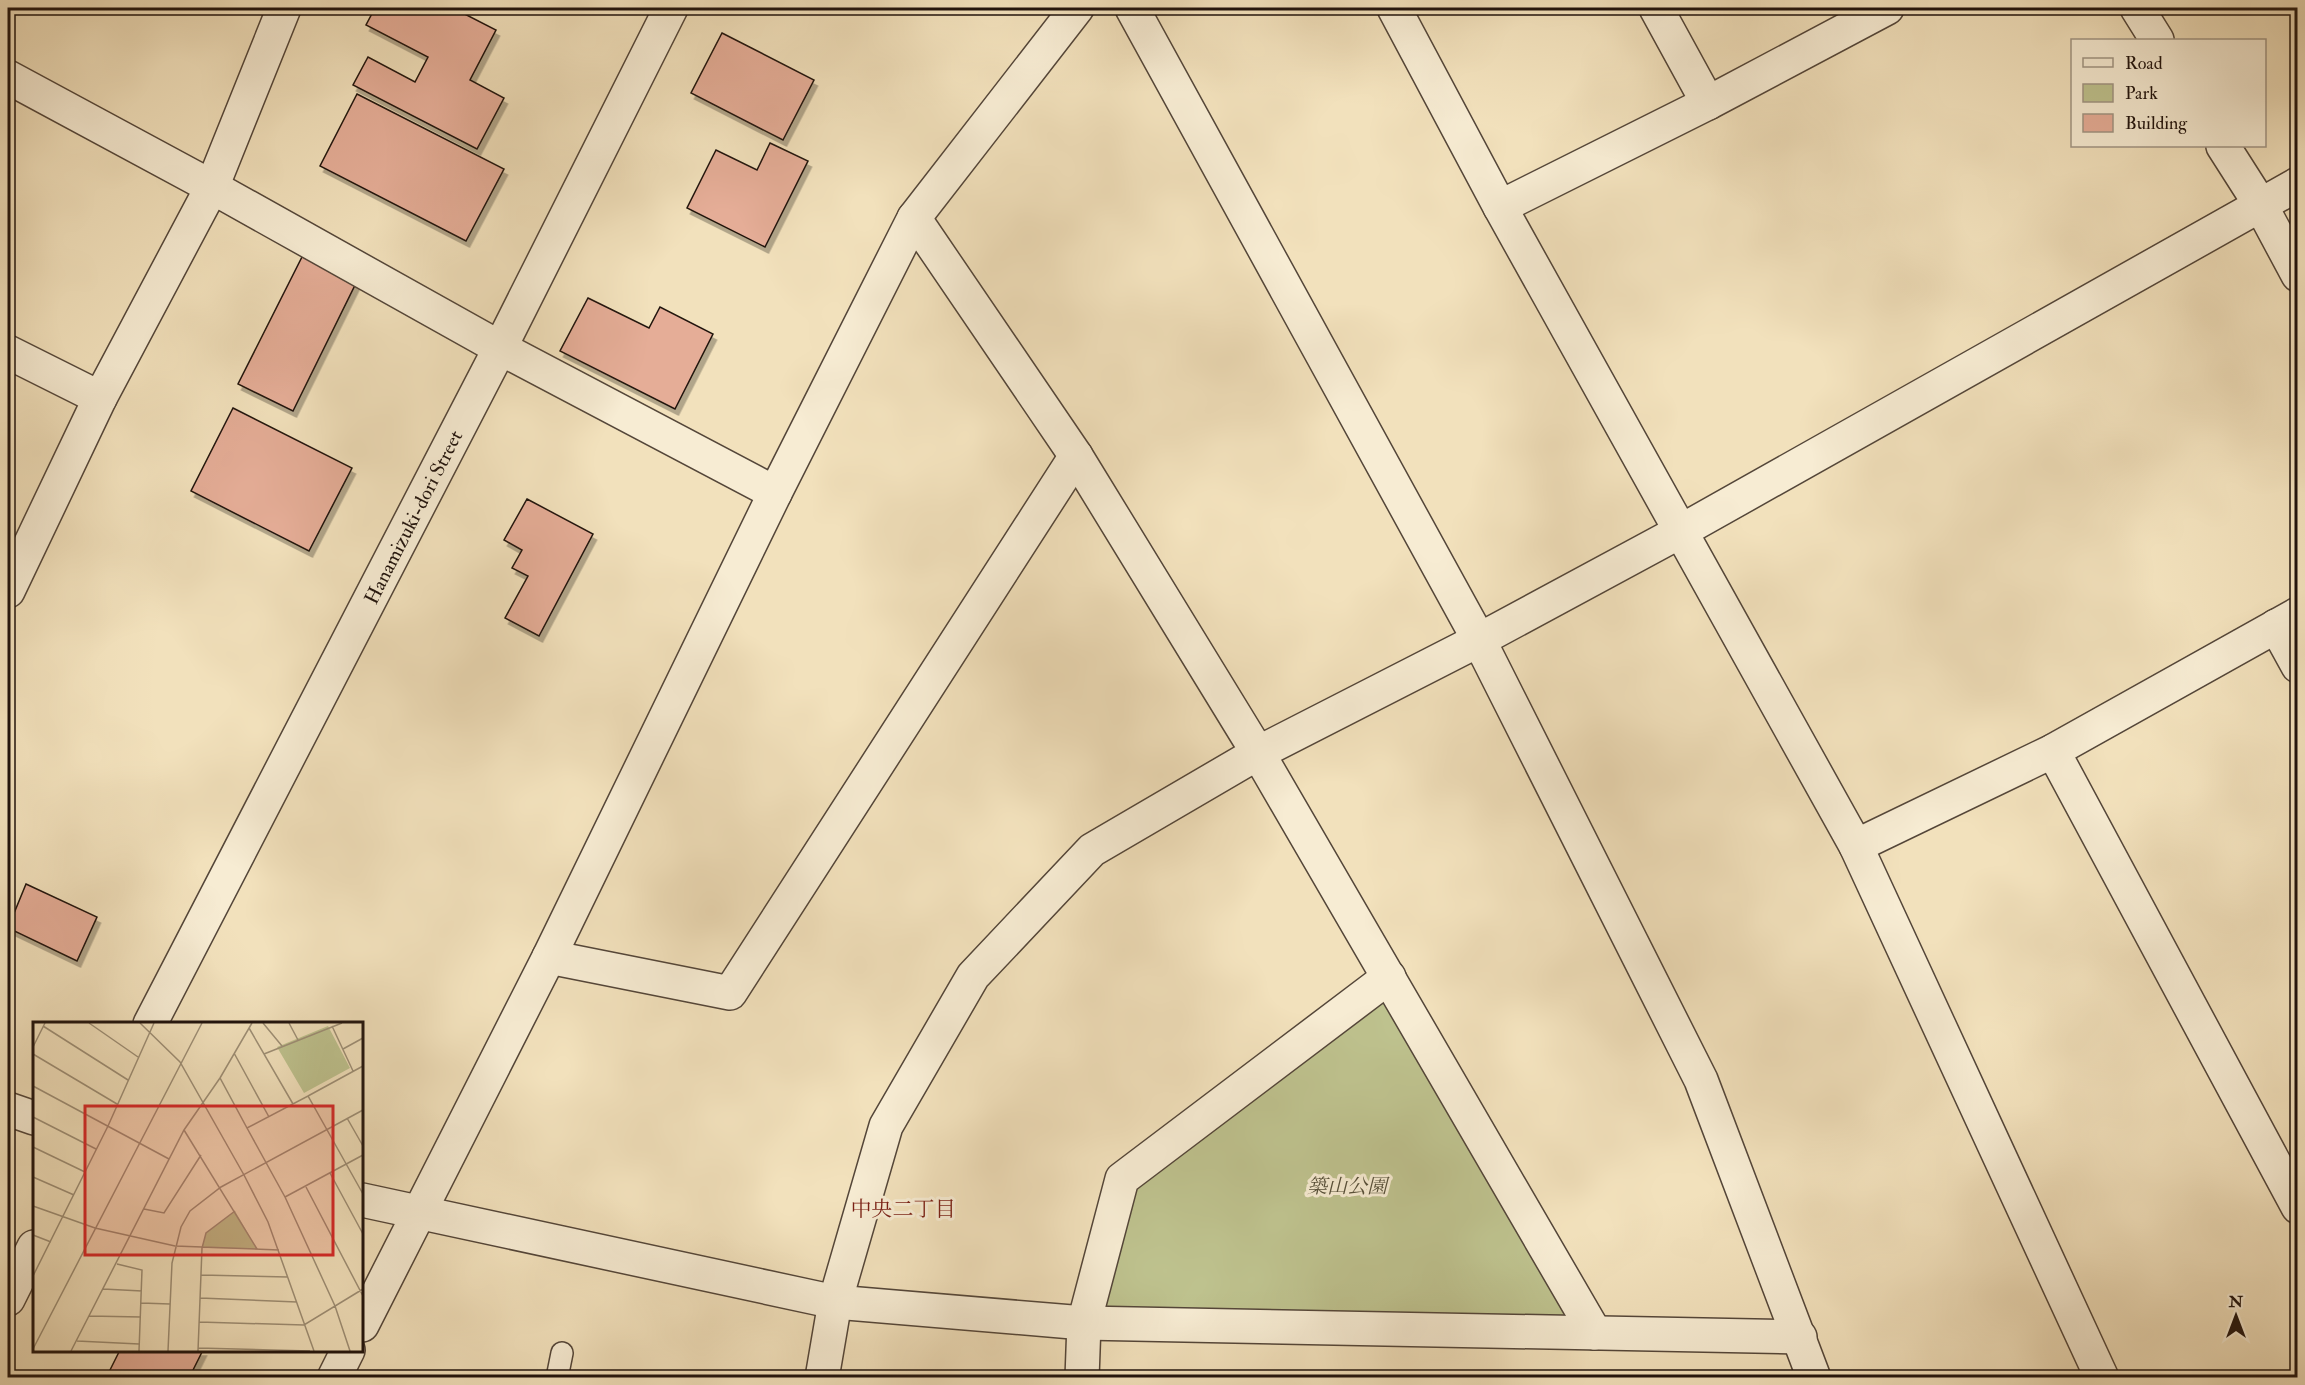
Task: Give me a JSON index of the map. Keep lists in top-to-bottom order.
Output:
{
  "streets": {
    "street": ["Hanamizuki-dori Street"]
  },
  "districts": ["中央二丁目"],
  "parks": ["築山公園"],
  "legend": ["Road", "Park", "Building"],
  "north": "top"
}
